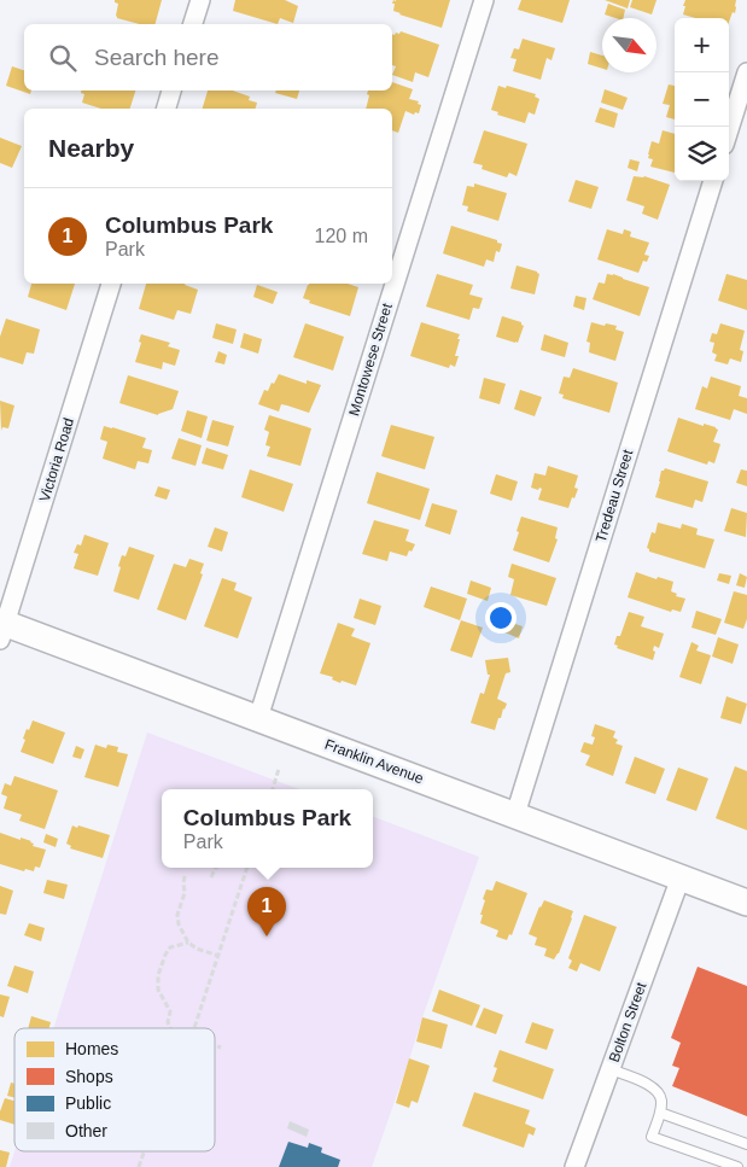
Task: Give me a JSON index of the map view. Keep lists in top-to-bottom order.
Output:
{
  "streets": {
    "main road": ["Franklin Avenue"],
    "street": [
      "Montowese Street",
      "Victoria Road",
      "Tredeau Street",
      "Bolton Street"
    ]
  },
  "crossings": [
    ["Montowese Street", "Franklin Avenue"],
    ["Victoria Road", "Franklin Avenue"],
    ["Tredeau Street", "Franklin Avenue"],
    ["Franklin Avenue", "Bolton Street"]
  ],
  "legend": [
    "Homes",
    "Shops",
    "Public",
    "Other"
  ],
  "north": "bottom right",
  "page": {
    "map_buttons": ["+", "−"],
    "search": "Search here",
    "heading": "Nearby",
    "list": [
      {
        "mark": "1",
        "name": "Columbus Park",
        "note": "Park",
        "value": "120 m"
      }
    ],
    "popup": ["Columbus Park", "Park"],
    "pins": "1"
  }
}
